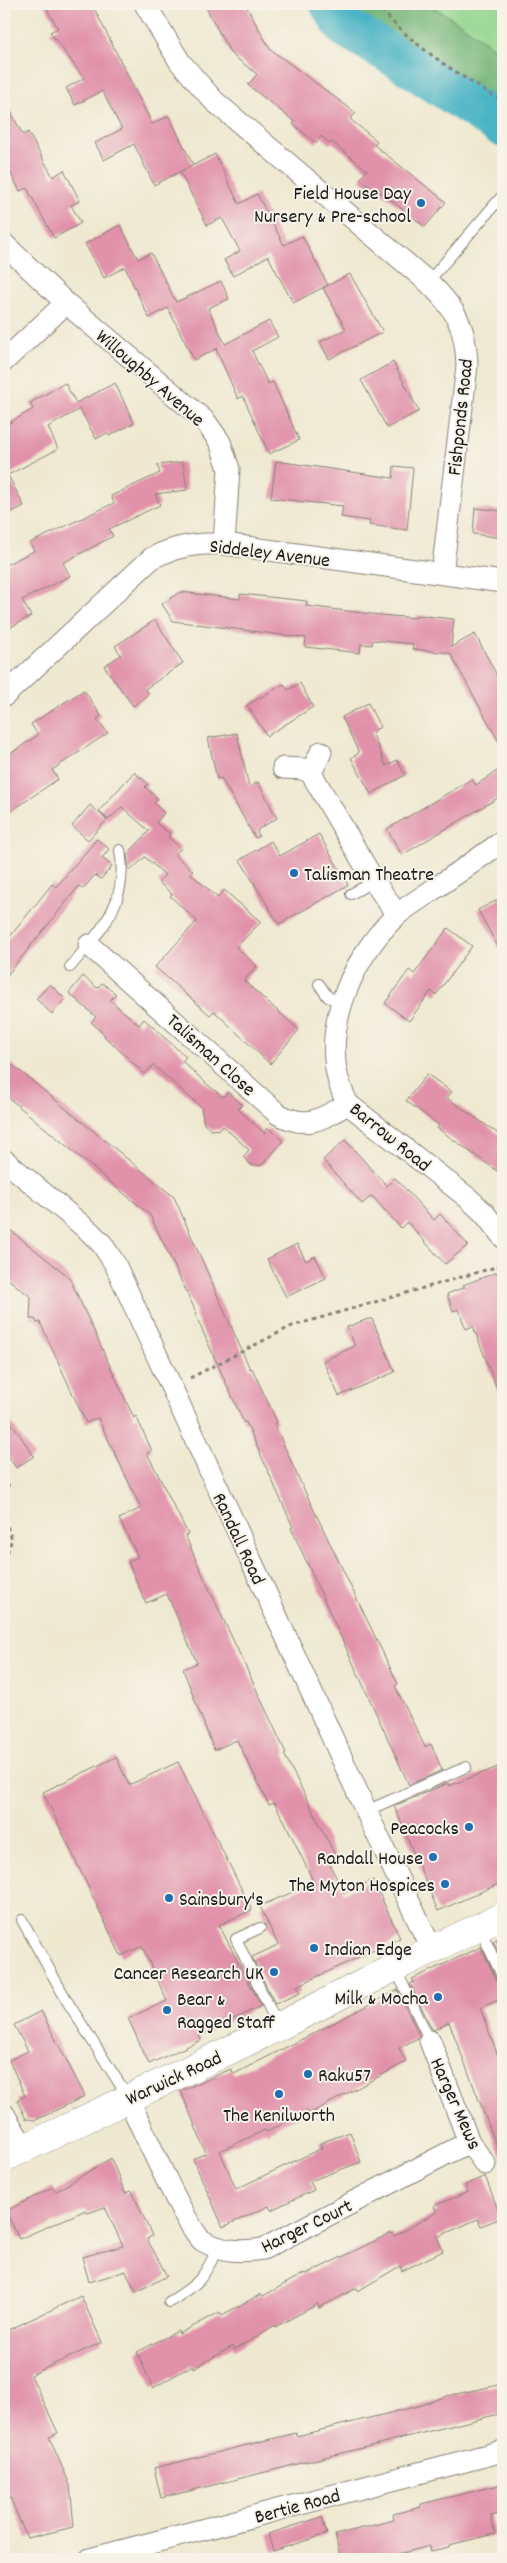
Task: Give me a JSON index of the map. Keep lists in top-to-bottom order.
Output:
{
  "streets": {
    "main road": ["Warwick Road"],
    "street": [
      "Willoughby Avenue",
      "Fishponds Road",
      "Siddeley Avenue",
      "Talisman Close",
      "Barrow Road",
      "Randall Road",
      "Harger Mews",
      "Harger Court",
      "Bertie Road"
    ]
  },
  "crossings": [
    ["Willoughby Avenue", "Siddeley Avenue"],
    ["Fishponds Road", "Siddeley Avenue"],
    ["Talisman Close", "Barrow Road"],
    ["Randall Road", "Warwick Road"],
    ["Warwick Road", "Harger Court"],
    ["Harger Mews", "Harger Court"]
  ],
  "places": [
    "Field House Day Nursery & Pre-school",
    "Talisman Theatre",
    "Peacocks",
    "Randall House",
    "The Myton Hospices",
    "Sainsbury's",
    "Indian Edge",
    "Cancer Research UK",
    "Milk & Mocha",
    "Bear & Ragged Staff",
    "Raku57",
    "The Kenilworth"
  ]
}
